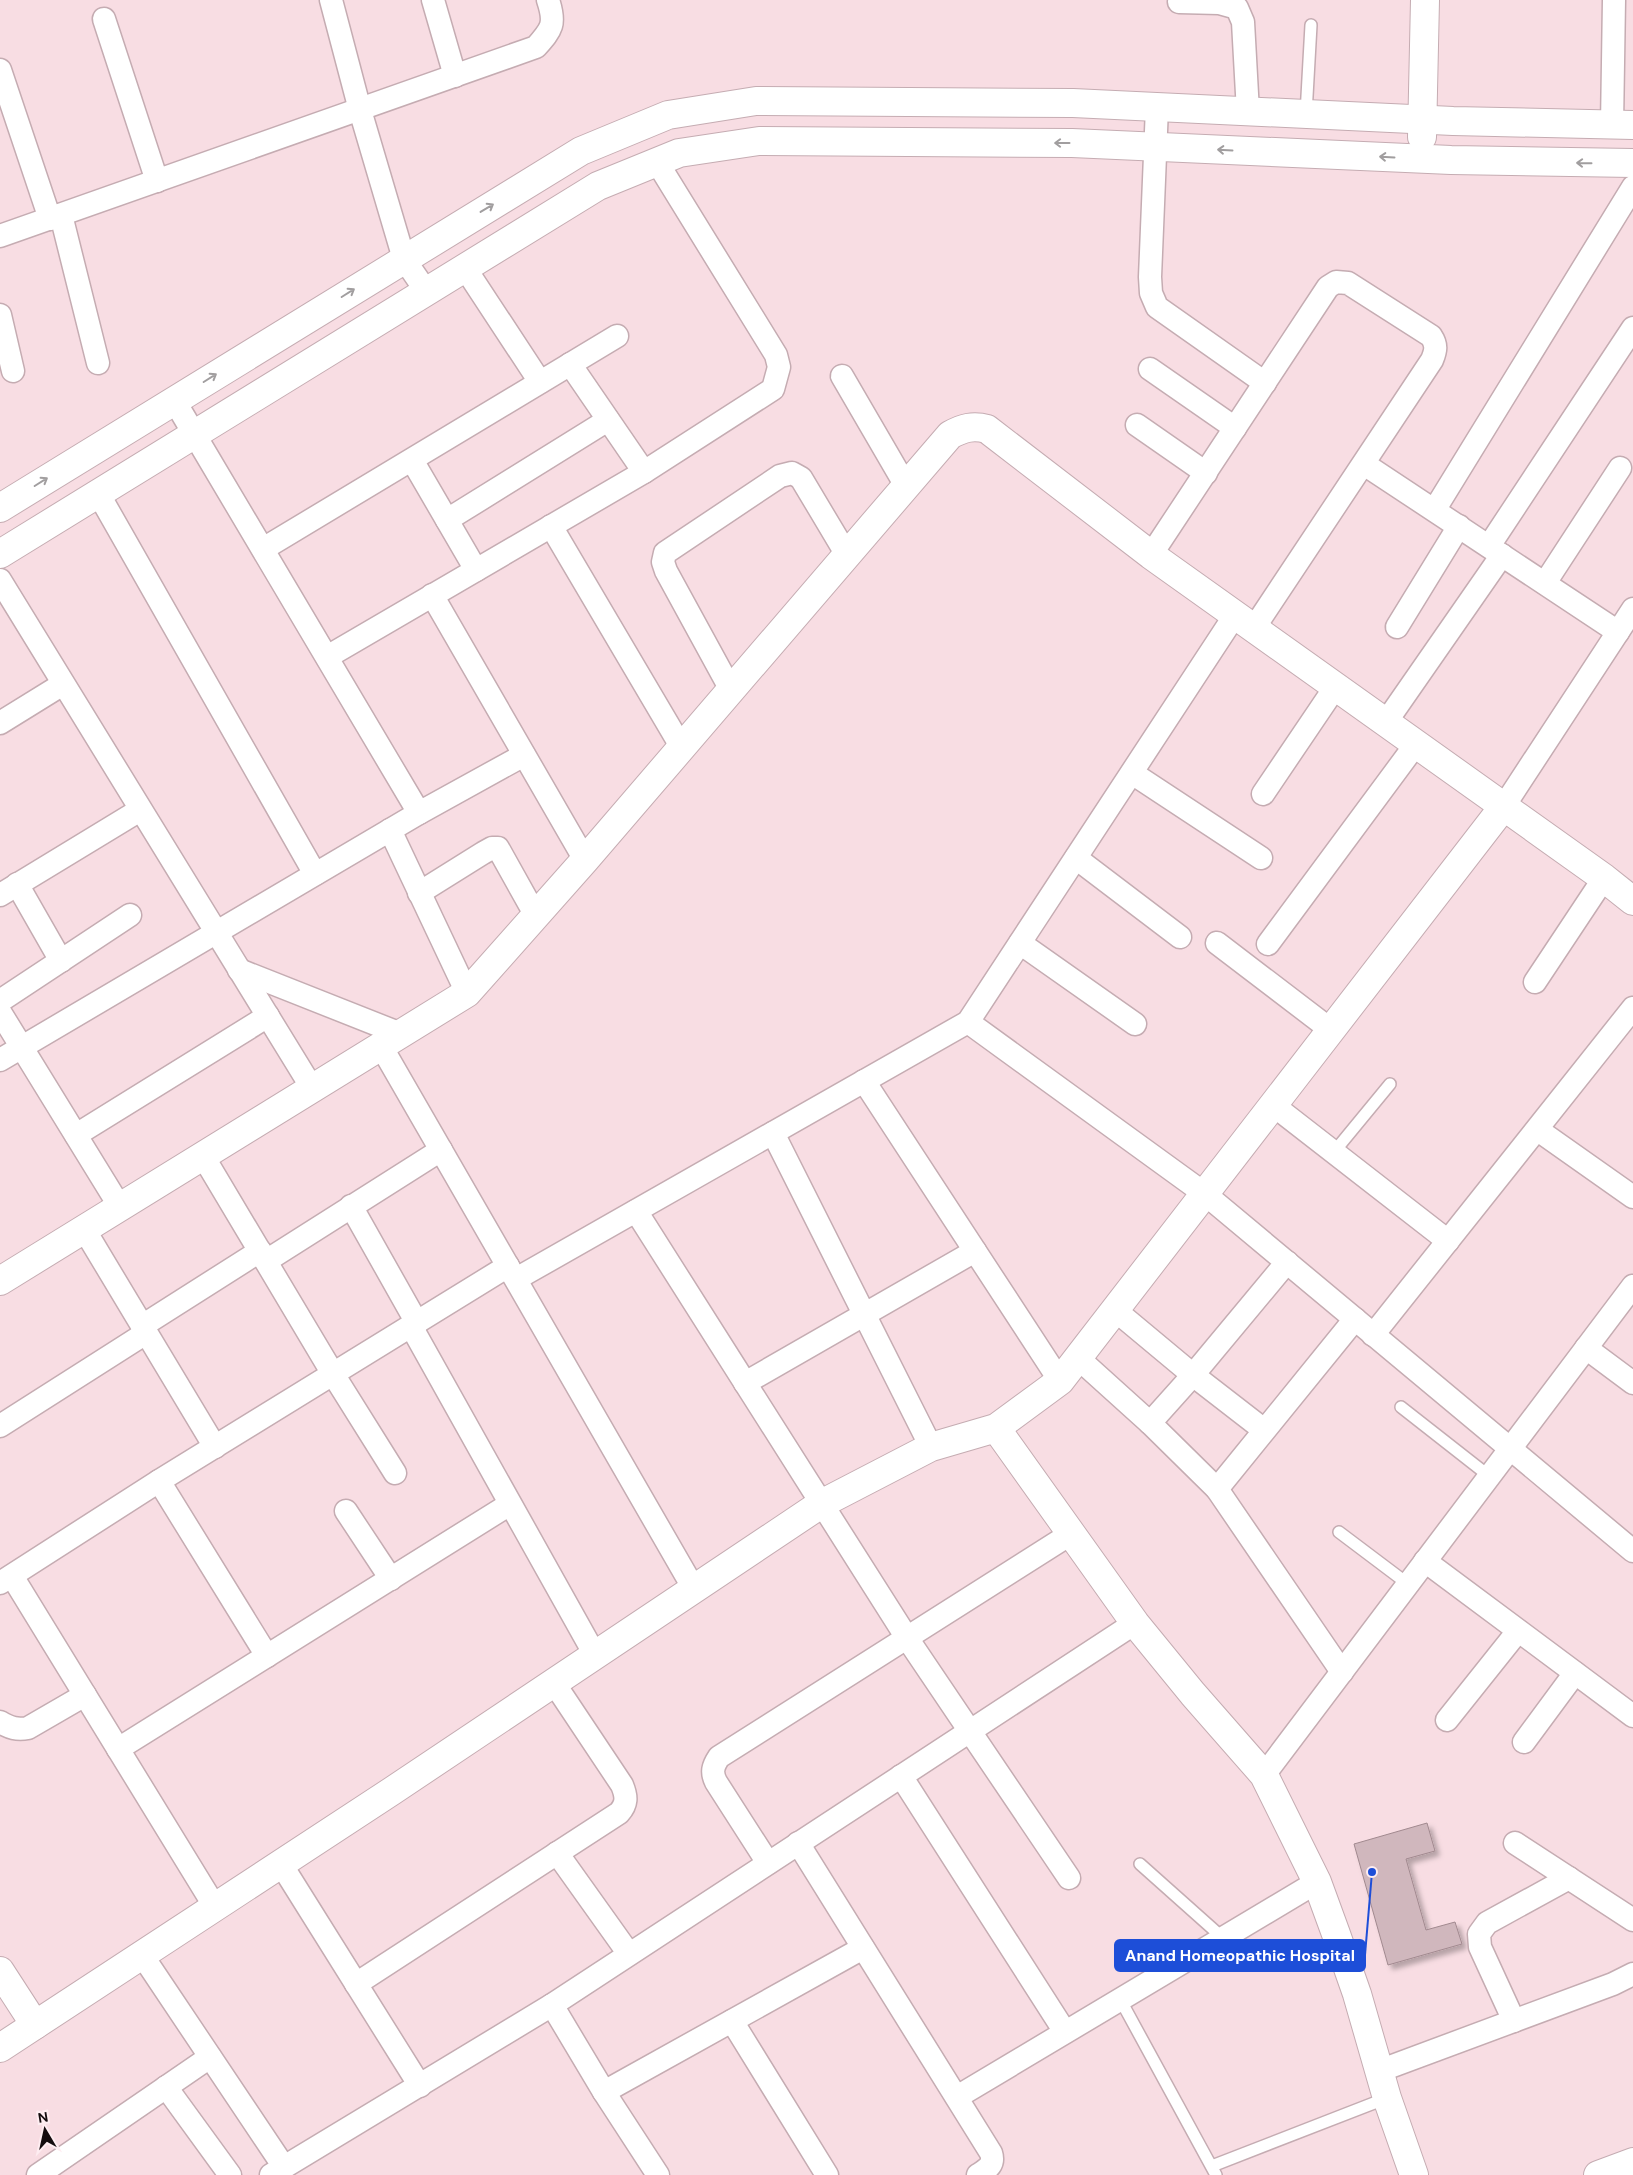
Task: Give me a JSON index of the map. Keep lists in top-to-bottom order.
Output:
{
  "places": ["Anand Homeopathic Hospital"],
  "north": "top"
}
